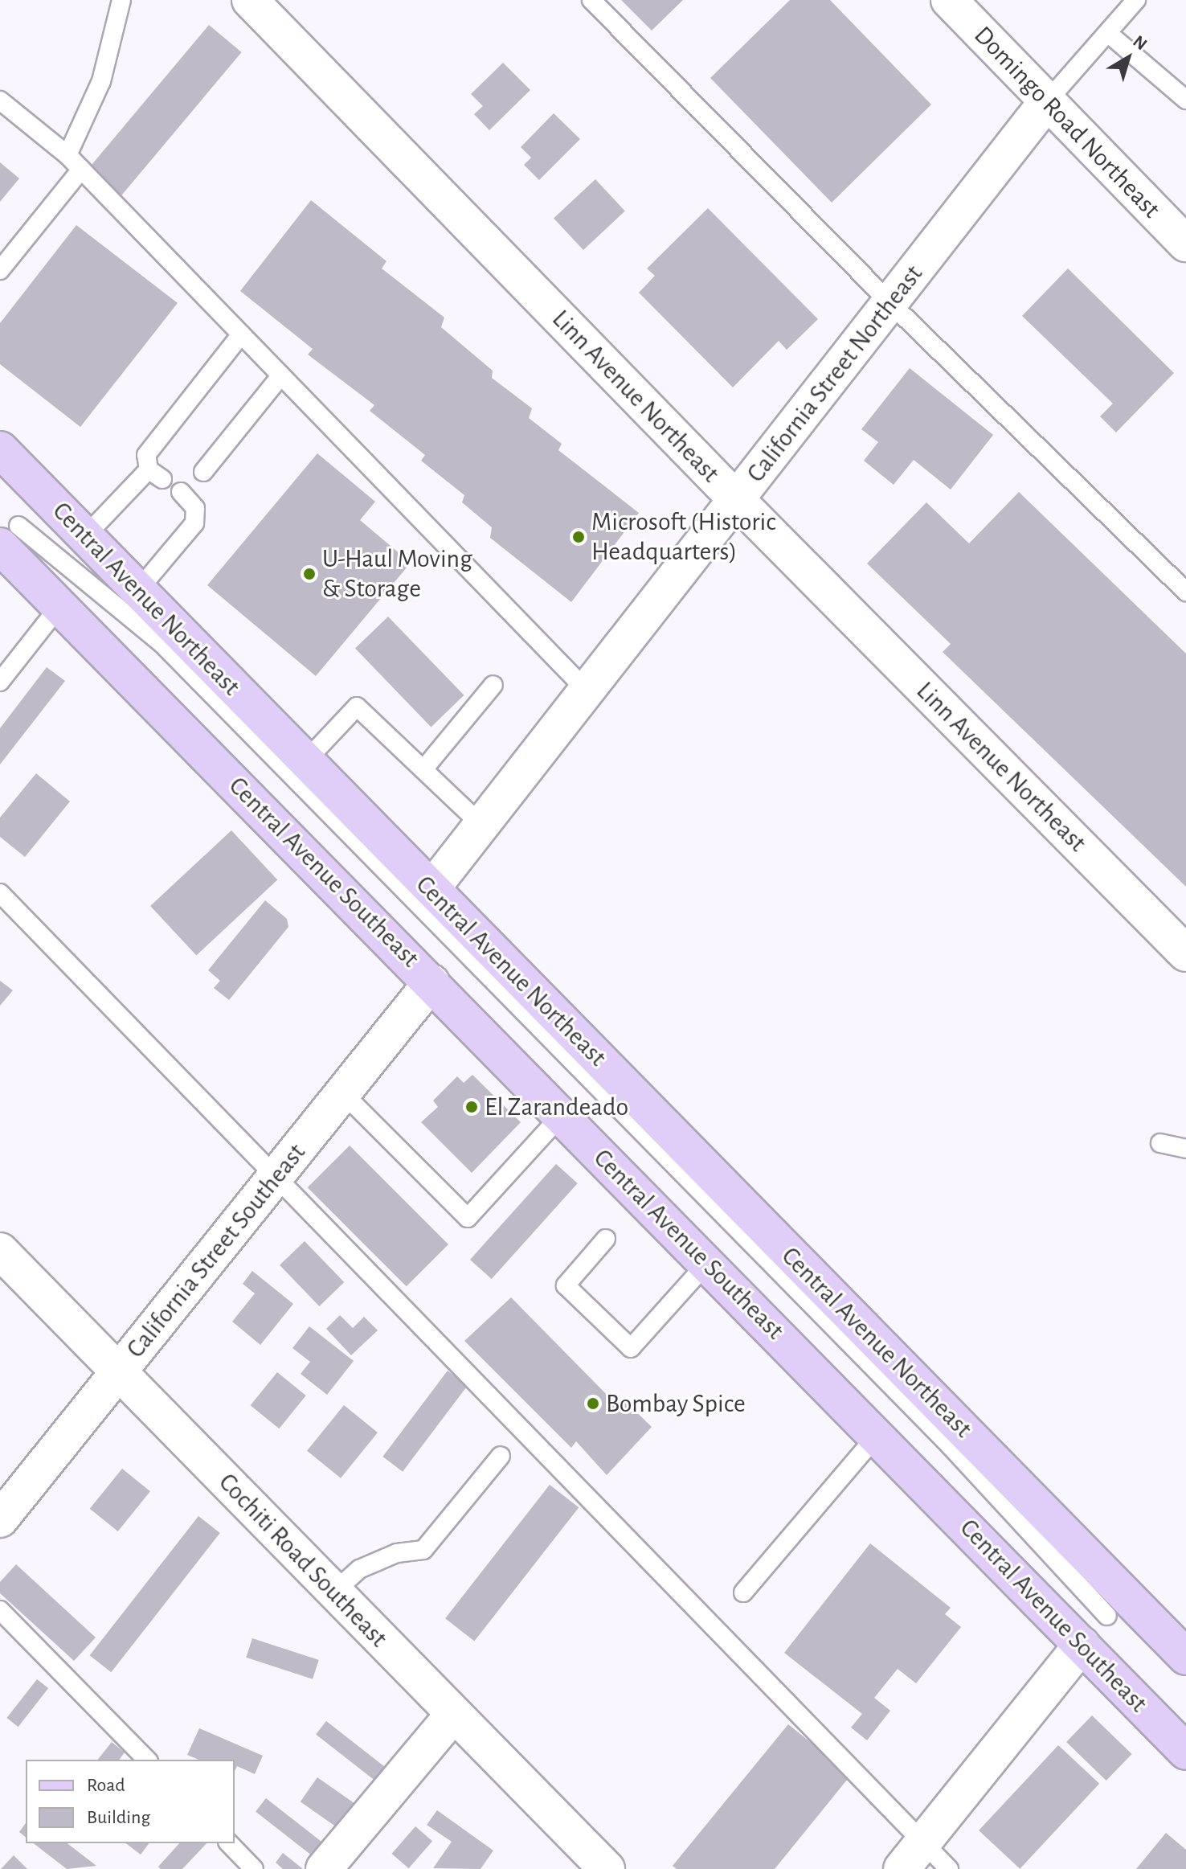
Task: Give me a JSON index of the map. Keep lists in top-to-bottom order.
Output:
{
  "streets": {
    "main road": ["Central Avenue Northeast", "Central Avenue Southeast"],
    "street": [
      "Domingo Road Northeast",
      "California Street Northeast",
      "Linn Avenue Northeast",
      "California Street Southeast",
      "Cochiti Road Southeast"
    ]
  },
  "crossings": [
    ["Domingo Road Northeast", "California Street Northeast"],
    ["California Street Northeast", "Linn Avenue Northeast"],
    ["California Street Northeast", "Central Avenue Northeast"],
    ["Central Avenue Northeast", "Central Avenue Southeast"],
    ["Central Avenue Southeast", "California Street Southeast"],
    ["California Street Southeast", "Cochiti Road Southeast"]
  ],
  "places": [
    "Microsoft (Historic Headquarters)",
    "U-Haul Moving & Storage",
    "El Zarandeado",
    "Bombay Spice"
  ],
  "legend": ["Road", "Building"],
  "north": "top right"
}
